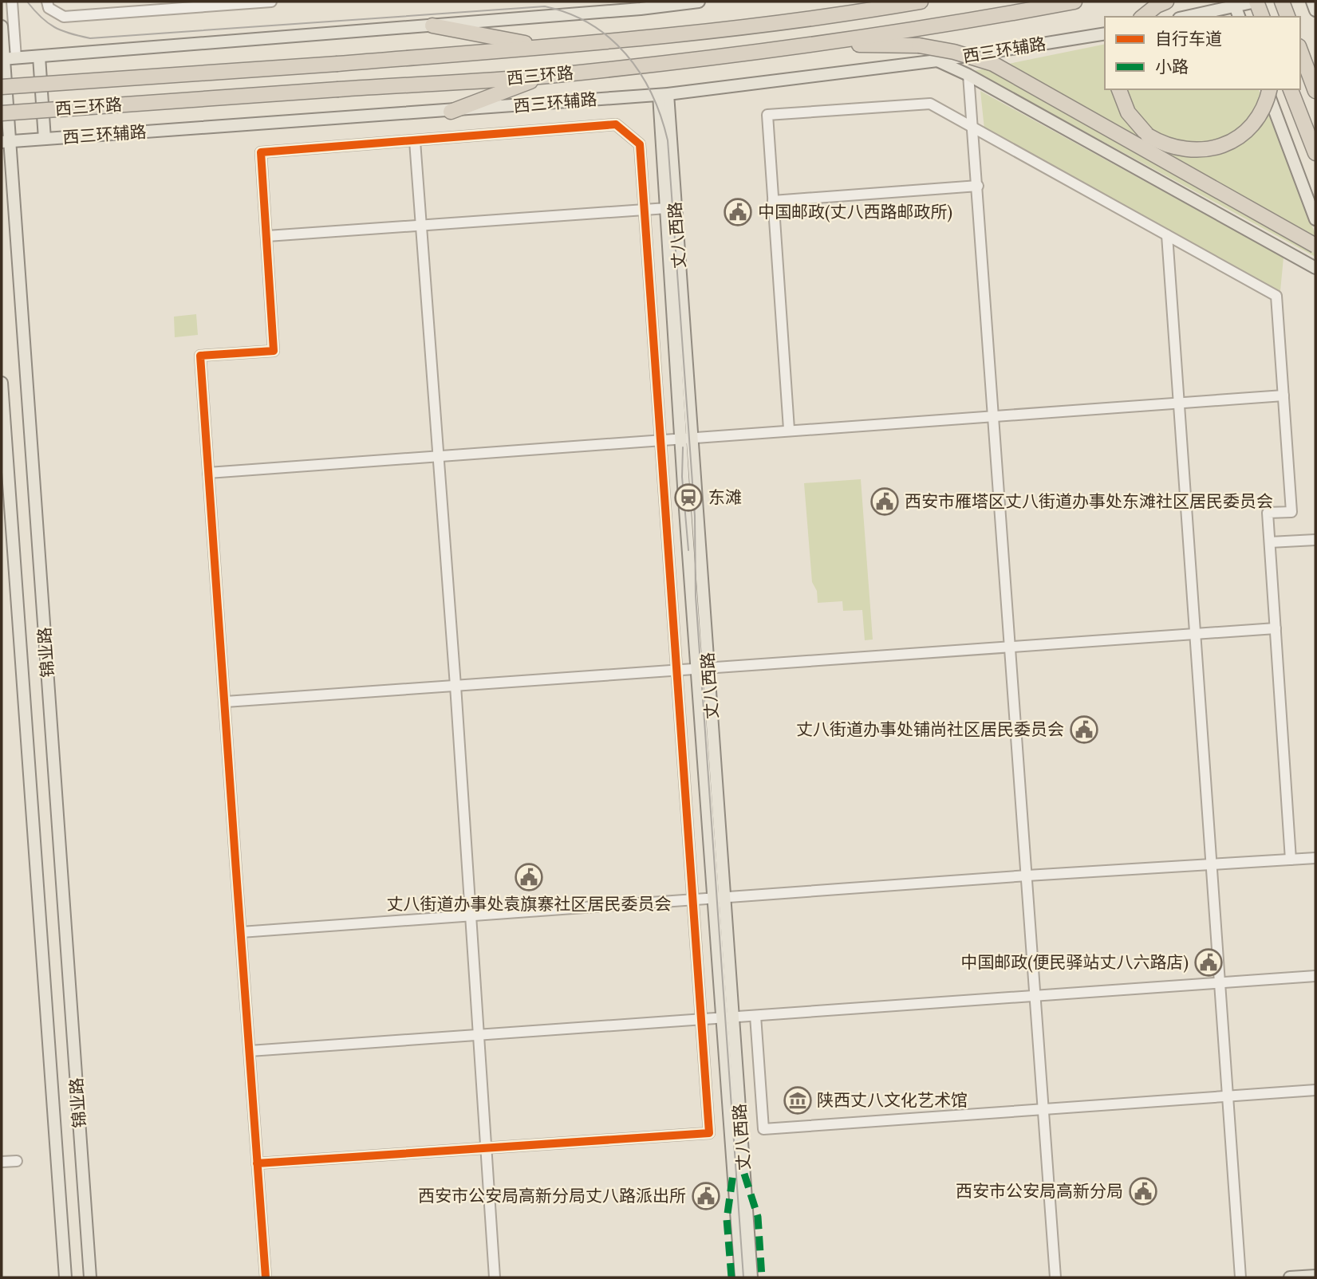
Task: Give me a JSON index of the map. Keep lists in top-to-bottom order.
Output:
{
  "streets": {
    "highway": ["西三环路"],
    "main road": ["西三环辅路", "丈八西路", "锦业路"]
  },
  "crossings": [
    ["西三环辅路", "丈八西路"],
    ["西三环辅路", "锦业路"]
  ],
  "places": {
    "public building": [
      "中国邮政(丈八西路邮政所)",
      "西安市雁塔区丈八街道办事处东滩社区居民委员会",
      "丈八街道办事处铺尚社区居民委员会",
      "丈八街道办事处袁旗寨社区居民委员会",
      "中国邮政(便民驿站丈八六路店)",
      "西安市公安局高新分局",
      "西安市公安局高新分局丈八路派出所"
    ],
    "station": ["东滩"],
    "museum": ["陕西丈八文化艺术馆"]
  },
  "legend": ["自行车道", "小路"]
}
